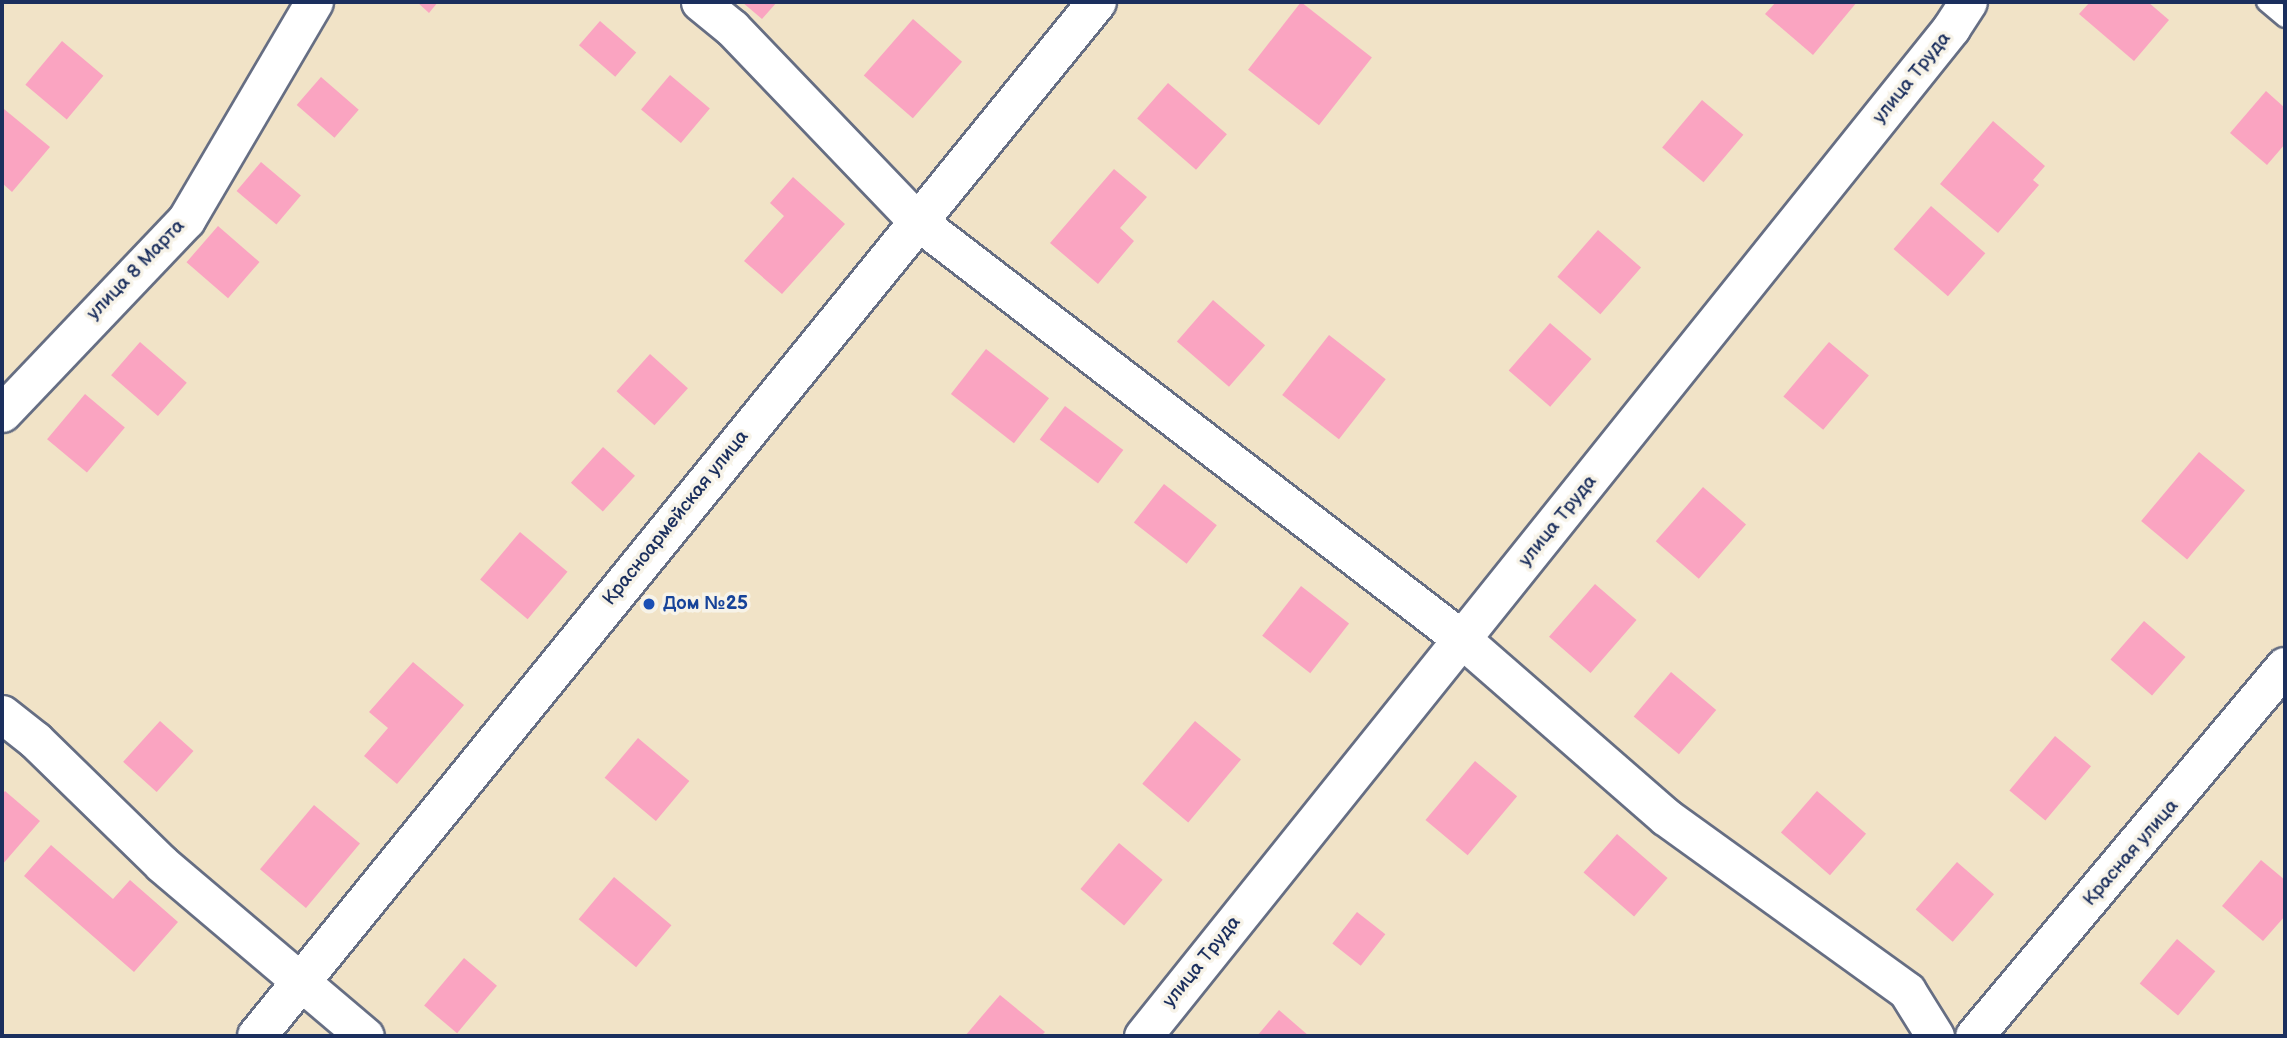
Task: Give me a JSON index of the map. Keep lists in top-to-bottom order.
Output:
{
  "streets": {
    "street": [
      "улица Труда",
      "улица 8 Марта",
      "Красноармейская улица",
      "Красная улица"
    ]
  },
  "places": ["Дом №25"]
}
